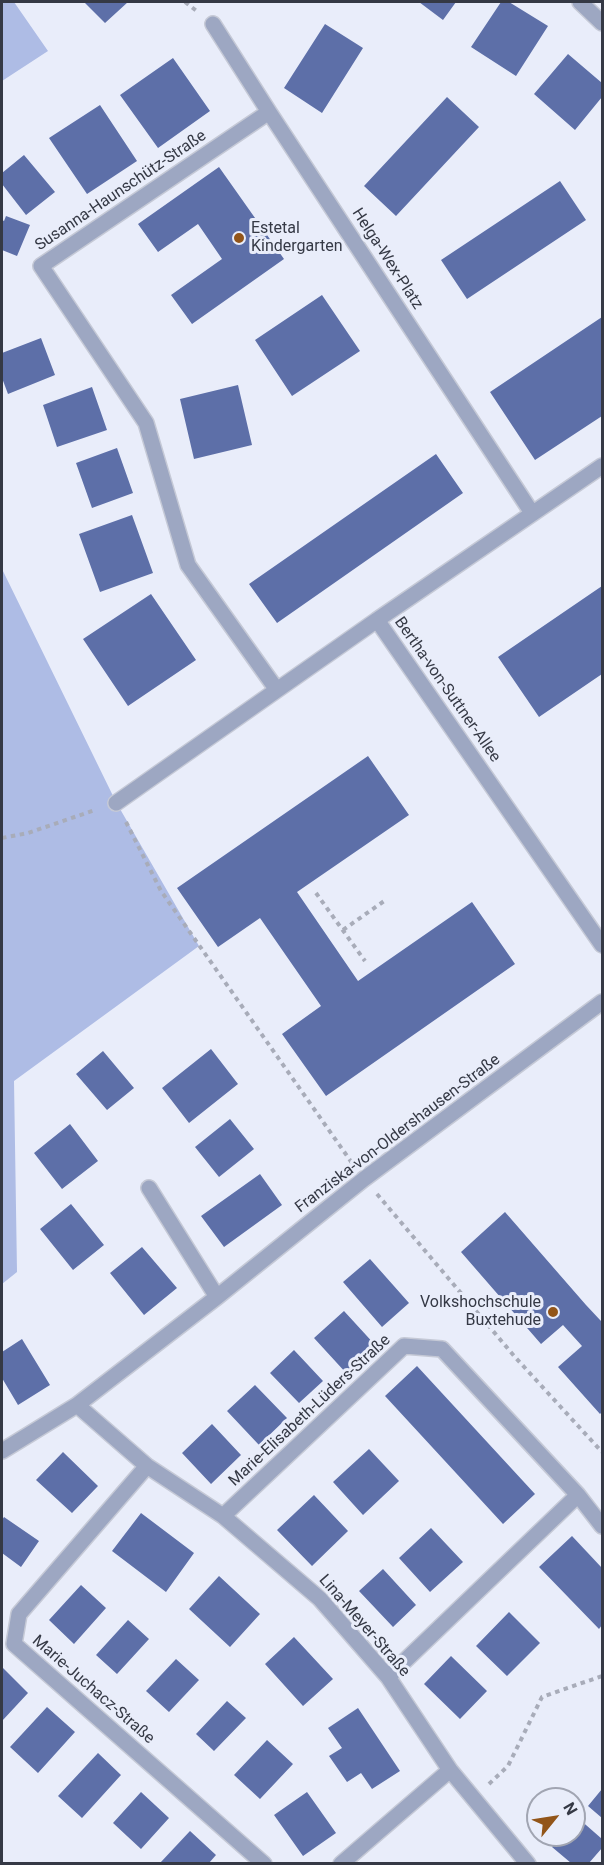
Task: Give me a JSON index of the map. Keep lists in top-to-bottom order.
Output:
{
  "streets": {
    "street": [
      "Susanna-Haunschütz-Straße",
      "Helga-Wex-Platz",
      "Bertha-von-Suttner-Allee",
      "Franziska-von-Oldershausen-Straße",
      "Marie-Elisabeth-Lüders-Straße",
      "Lina-Meyer-Straße",
      "Marie-Juchacz-Straße"
    ]
  },
  "crossings": [
    ["Susanna-Haunschütz-Straße", "Helga-Wex-Platz"],
    ["Helga-Wex-Platz", "Bertha-von-Suttner-Allee"],
    ["Franziska-von-Oldershausen-Straße", "Lina-Meyer-Straße"],
    ["Marie-Elisabeth-Lüders-Straße", "Lina-Meyer-Straße"],
    ["Lina-Meyer-Straße", "Marie-Juchacz-Straße"]
  ],
  "places": ["Estetal Kindergarten", "Volkshochschule Buxtehude"],
  "north": "top right"
}
